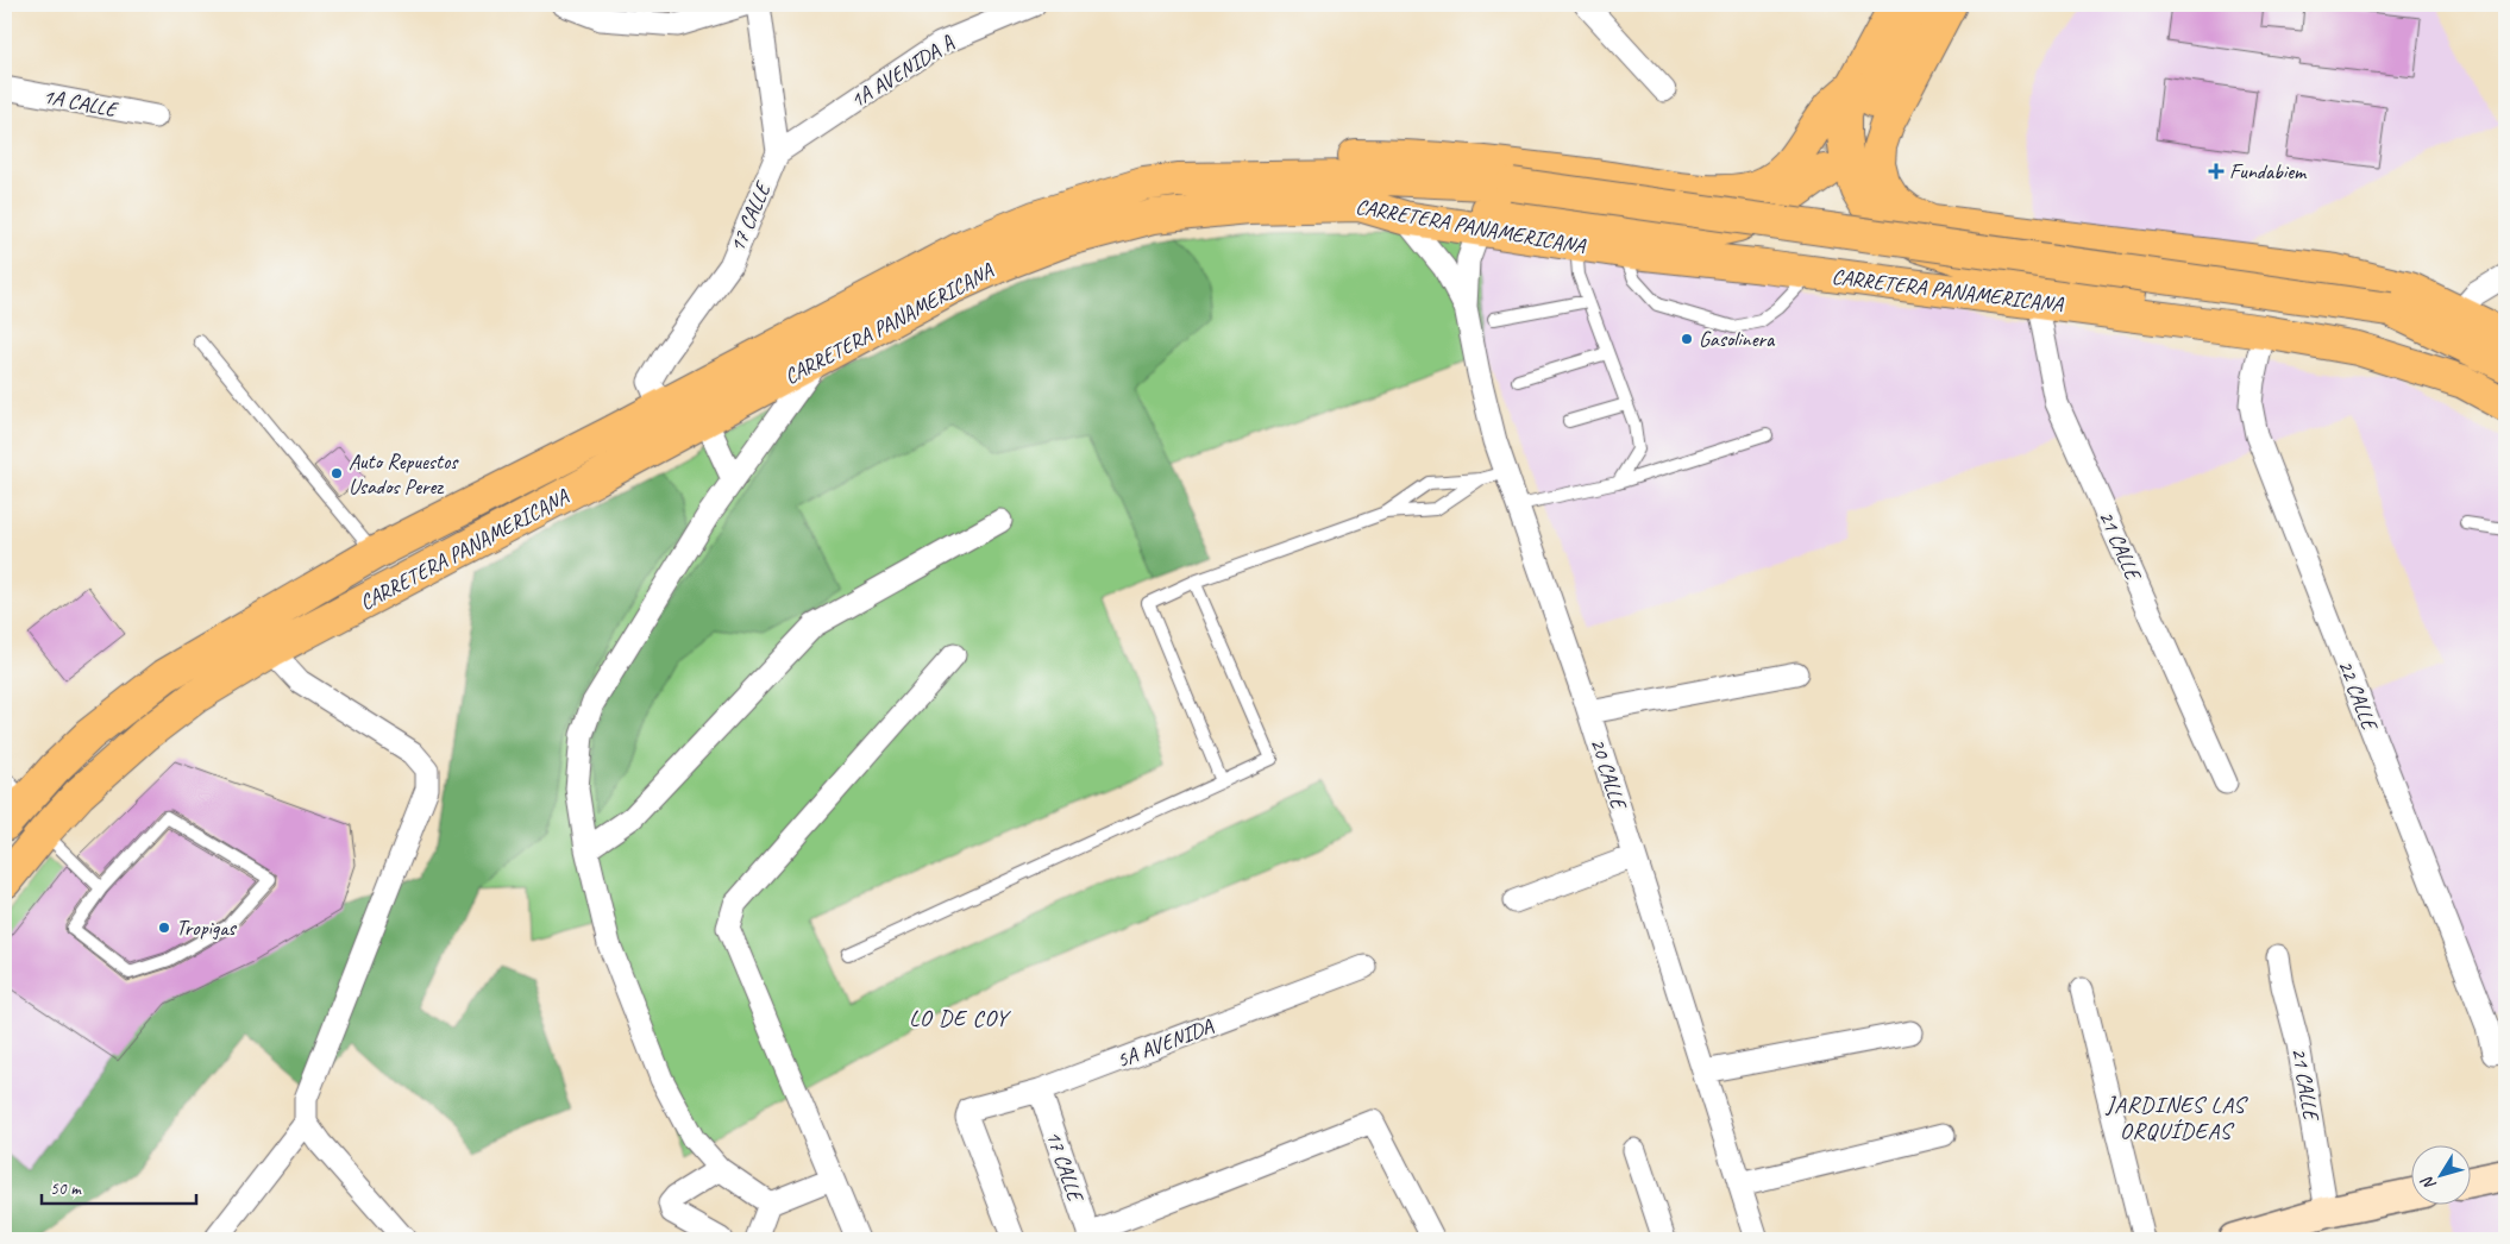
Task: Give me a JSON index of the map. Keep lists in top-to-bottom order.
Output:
{
  "streets": {
    "main road": ["CARRETERA PANAMERICANA"],
    "street": [
      "1A AVENIDA A",
      "1A CALLE",
      "17 CALLE",
      "21 CALLE",
      "22 CALLE",
      "20 CALLE",
      "5A AVENIDA"
    ]
  },
  "crossings": [
    ["1A AVENIDA A", "17 CALLE"],
    ["17 CALLE", "CARRETERA PANAMERICANA"],
    ["17 CALLE", "5A AVENIDA"],
    ["CARRETERA PANAMERICANA", "21 CALLE"],
    ["CARRETERA PANAMERICANA", "22 CALLE"],
    ["CARRETERA PANAMERICANA", "20 CALLE"]
  ],
  "districts": ["LO DE COY", "JARDINES LAS ORQUÍDEAS"],
  "places": {
    "health": ["Fundabiem"],
    "other": ["Gasolinera", "Auto Repuestos Usados Perez", "Tropigas"]
  },
  "scale_bar": "50 m",
  "north": "bottom left"
}
